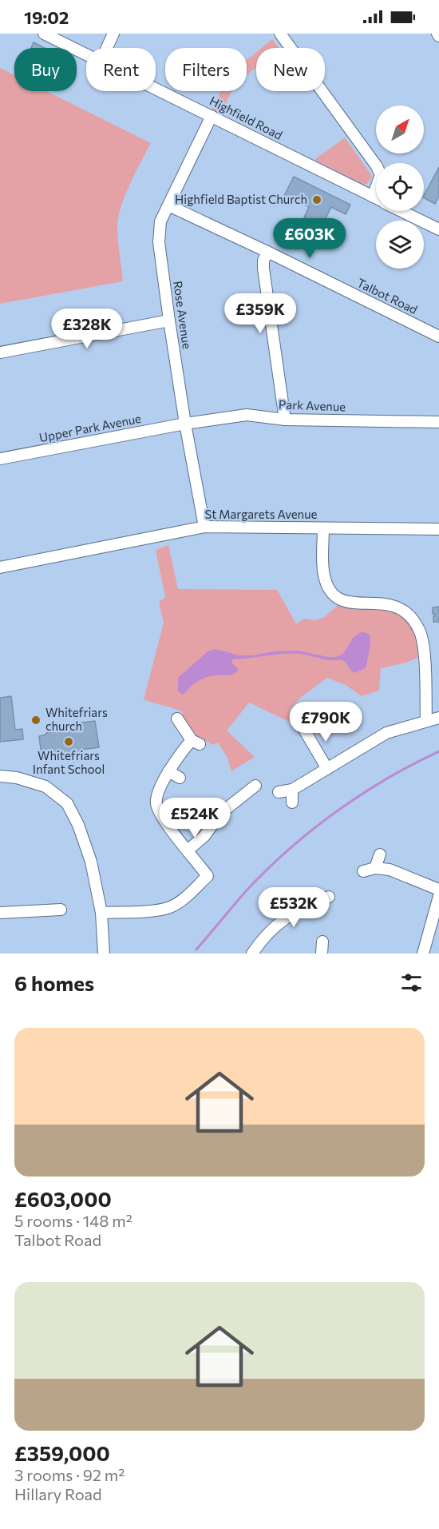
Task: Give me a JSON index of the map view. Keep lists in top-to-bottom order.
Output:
{
  "streets": {
    "street": [
      "Highfield Road",
      "Talbot Road",
      "Rose Avenue",
      "Park Avenue",
      "Upper Park Avenue",
      "St Margarets Avenue"
    ]
  },
  "crossings": [
    ["Highfield Road", "Rose Avenue"],
    ["Talbot Road", "Rose Avenue"],
    ["Rose Avenue", "Park Avenue"],
    ["Rose Avenue", "Upper Park Avenue"],
    ["Rose Avenue", "St Margarets Avenue"],
    ["Park Avenue", "Upper Park Avenue"]
  ],
  "places": ["Highfield Baptist Church", "Whitefriars church", "Whitefriars Infant School"],
  "north": "top right",
  "page": {
    "status": "19:02",
    "chip": [
      "Buy",
      "Rent",
      "Filters",
      "New"
    ],
    "price": [
      "£603K",
      "£359K",
      "£328K",
      "£790K",
      "£524K",
      "£532K"
    ],
    "heading": "6 homes",
    "list": [
      {
        "name": "£603,000",
        "note": "5 rooms · 148 m² · Talbot Road"
      },
      {
        "name": "£359,000",
        "note": "3 rooms · 92 m² · Hillary Road"
      }
    ]
  }
}
